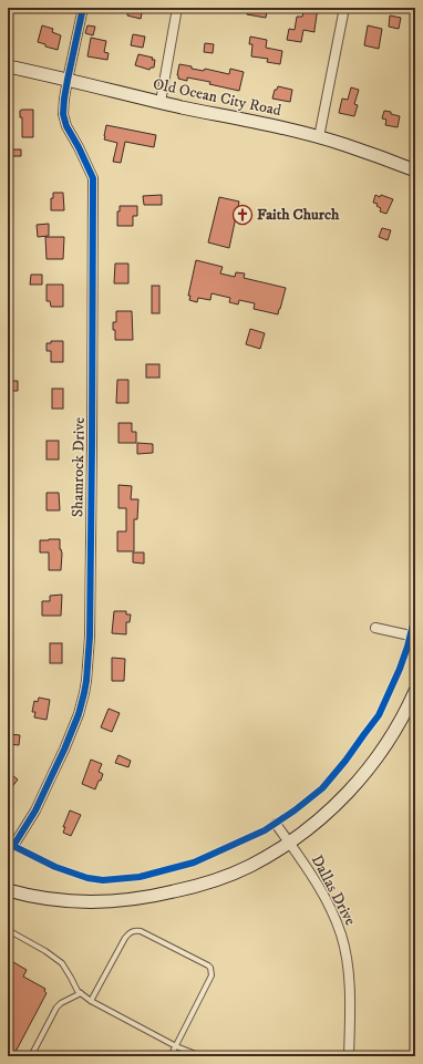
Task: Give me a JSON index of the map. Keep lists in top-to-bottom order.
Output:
{
  "streets": {
    "main road": ["Old Ocean City Road"],
    "street": ["Shamrock Drive", "Dallas Drive"]
  },
  "crossings": [
    ["Old Ocean City Road", "Shamrock Drive"]
  ],
  "places": {
    "church": ["Faith Church"]
  }
}
